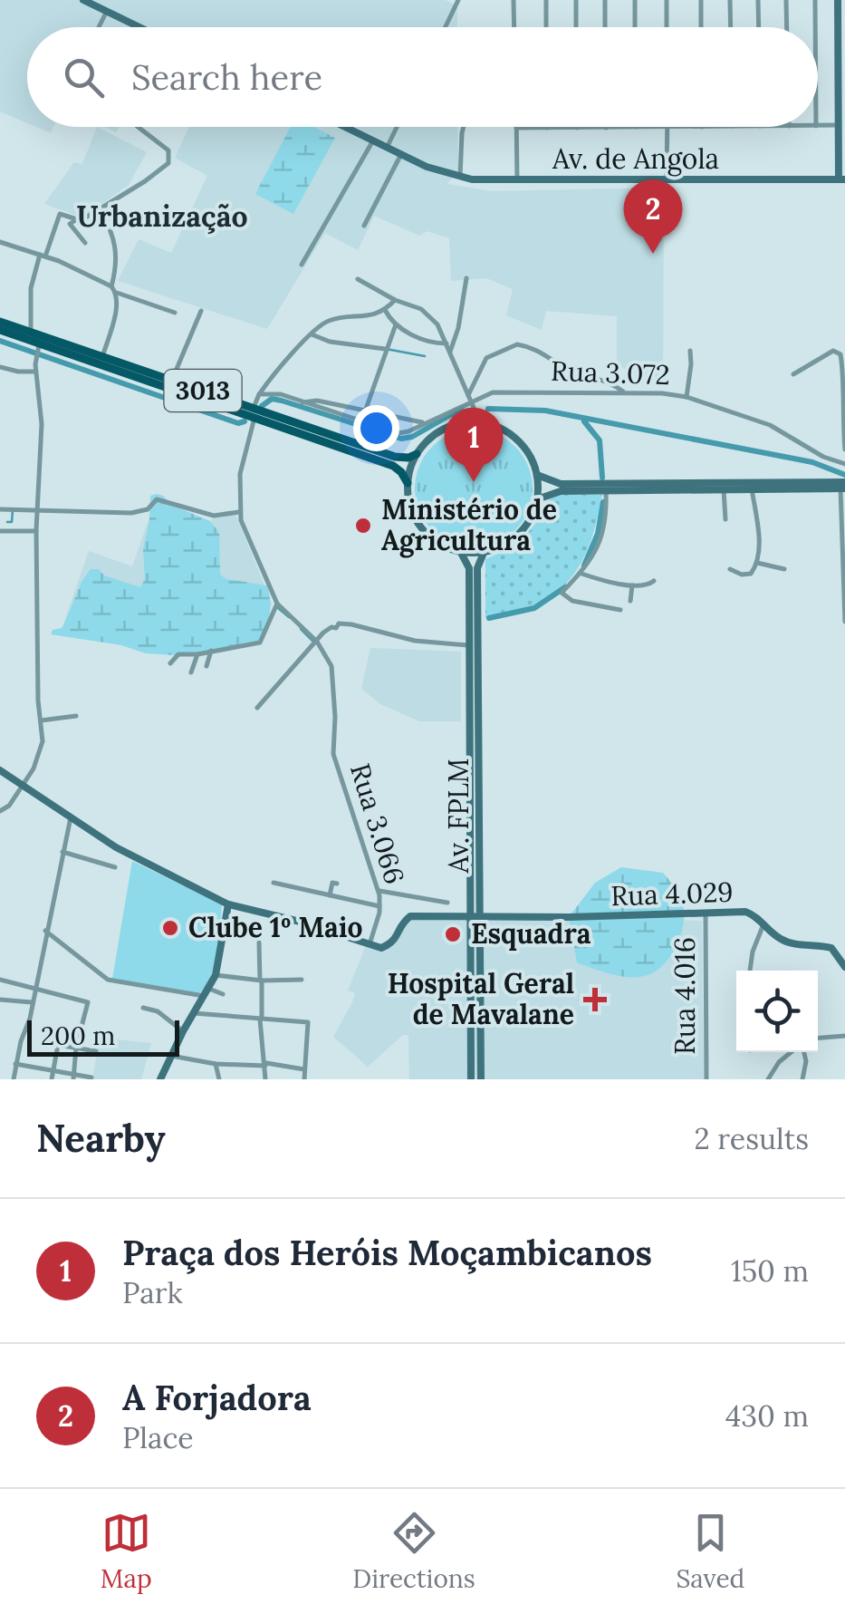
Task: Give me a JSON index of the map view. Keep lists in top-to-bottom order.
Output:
{
  "streets": {
    "main road": [
      "Av. de Angola",
      "3013",
      "Av. FPLM",
      "Rua 4.029"
    ],
    "street": ["Rua 3.072", "Rua 3.066", "Rua 4.016"]
  },
  "crossings": [
    ["3013", "Rua 3.066"],
    ["Av. FPLM", "Rua 4.029"],
    ["Rua 3.066", "Rua 4.029"],
    ["Rua 4.029", "Rua 4.016"]
  ],
  "districts": ["Urbanização"],
  "places": {
    "other": ["Ministério de Agricultura", "Clube 1º Maio", "Esquadra"],
    "health": ["Hospital Geral de Mavalane"]
  },
  "scale_bar": "200 m",
  "page": {
    "search": "Search here",
    "pins": ["2", "1"],
    "scale": "200 m",
    "heading": ["Nearby", "2 results"],
    "list": [
      {
        "mark": "1",
        "name": "Praça dos Heróis Moçambicanos",
        "note": "Park",
        "value": "150 m"
      },
      {
        "mark": "2",
        "name": "A Forjadora",
        "note": "Place",
        "value": "430 m"
      }
    ],
    "nav": ["Map", "Directions", "Saved"]
  }
}
